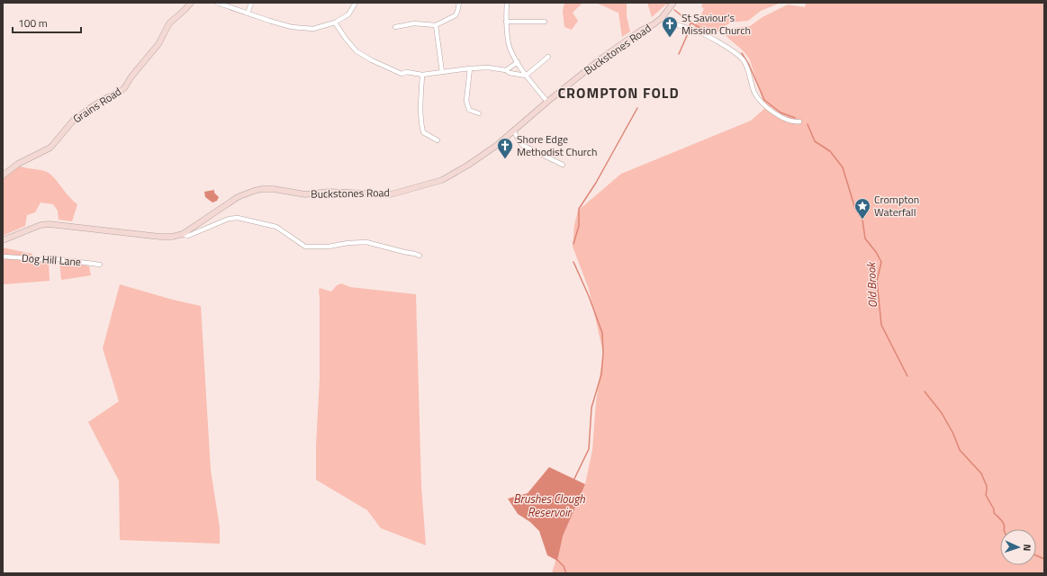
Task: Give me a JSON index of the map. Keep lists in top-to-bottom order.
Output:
{
  "streets": {
    "main road": ["Buckstones Road", "Grains Road"],
    "street": ["Dog Hill Lane"]
  },
  "districts": ["CROMPTON FOLD"],
  "water": ["Old Brook", "Brushes Clough Reservoir"],
  "places": {
    "church": ["St Saviour's Mission Church", "Shore Edge Methodist Church"],
    "place": ["Crompton Waterfall"]
  },
  "scale_bar": "100 m",
  "north": "right"
}
